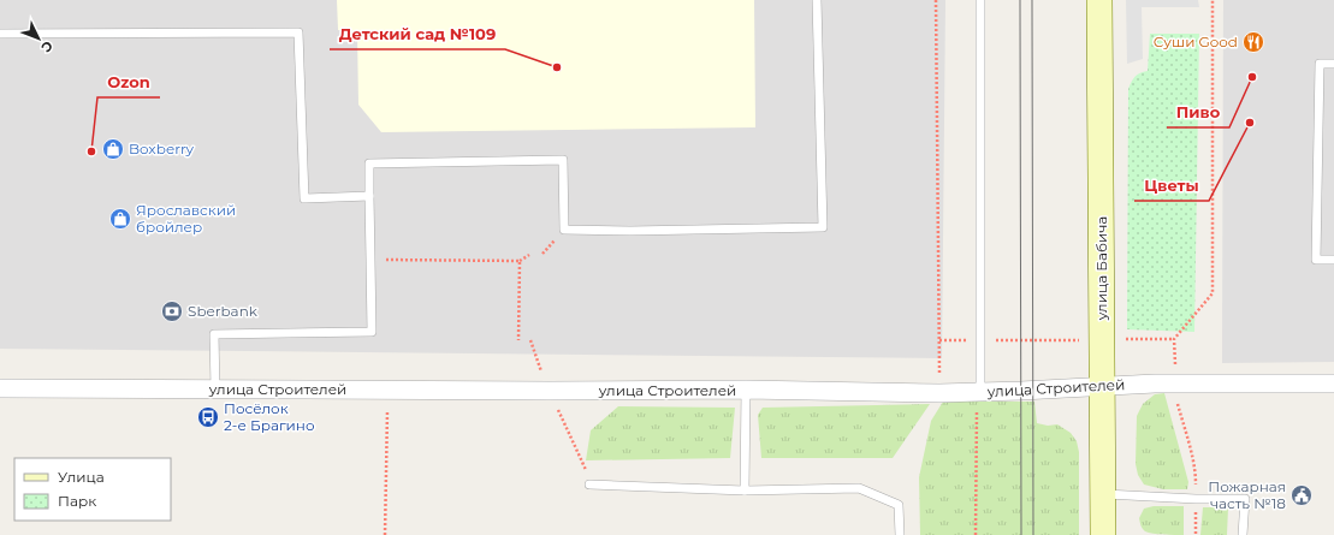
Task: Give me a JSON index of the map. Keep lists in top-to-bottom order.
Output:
{
  "streets": {
    "street": ["улица Бабича", "улица Строителей"]
  },
  "crossings": [
    ["улица Бабича", "улица Строителей"]
  ],
  "places": {
    "restaurant": ["Суши Good"],
    "other": [
      "Детский сад №109",
      "Пиво",
      "Цветы",
      "Ozon"
    ],
    "shop": ["Boxberry", "Ярославский бройлер"],
    "bank": ["Sberbank"],
    "bus stop": ["Посёлок 2-е Брагино"],
    "public building": ["Пожарная часть №18"]
  },
  "legend": ["Улица", "Парк"],
  "north": "bottom right"
}
